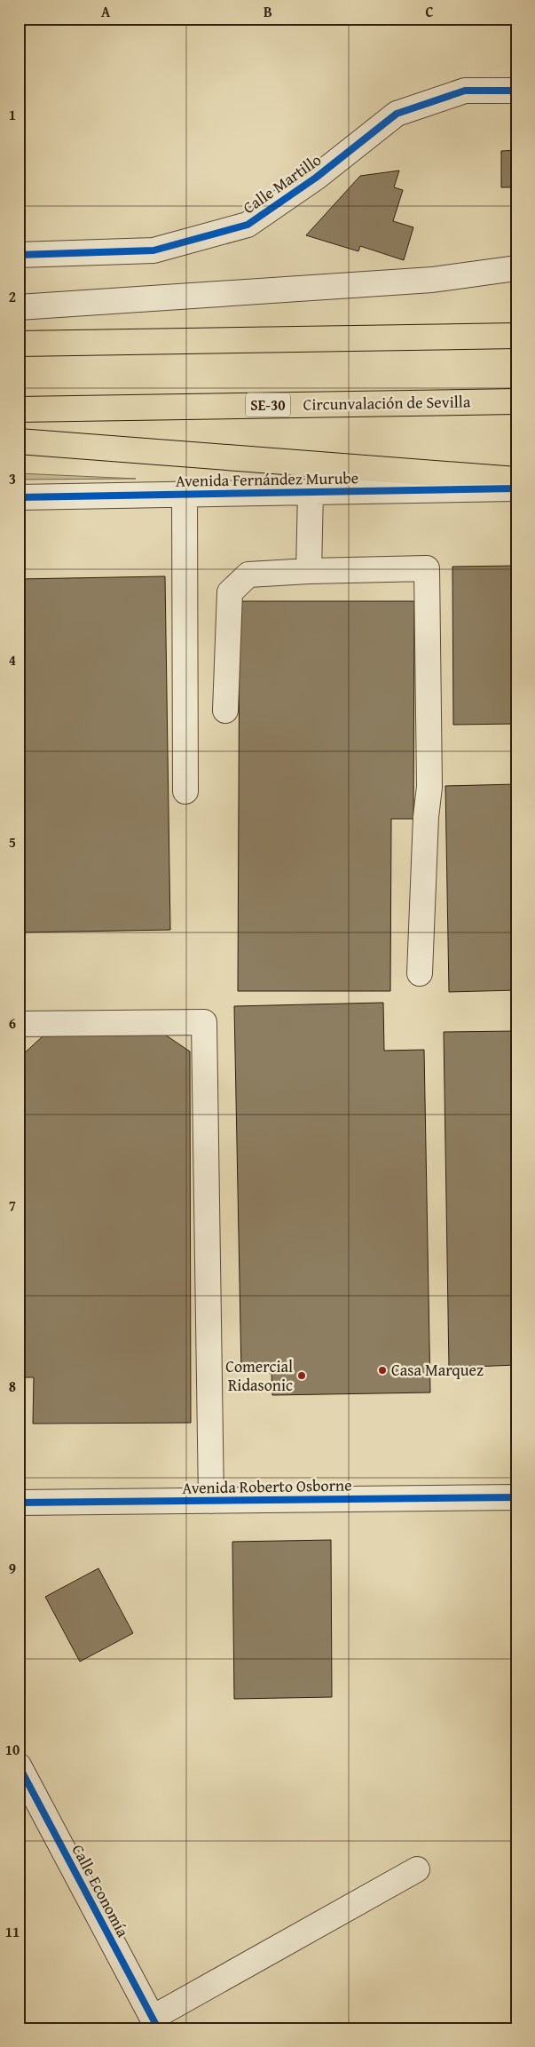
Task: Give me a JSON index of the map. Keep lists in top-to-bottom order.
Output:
{
  "streets": {
    "highway": ["Circunvalación de Sevilla", "SE-30"],
    "street": [
      "Calle Martillo",
      "Avenida Fernández Murube",
      "Avenida Roberto Osborne",
      "Calle Economía"
    ]
  },
  "places": ["Casa Marquez", "Comercial Ridasonic"],
  "grid": {
    "columns": ["A", "B", "C"],
    "rows": [
      "1",
      "2",
      "3",
      "4",
      "5",
      "6",
      "7",
      "8",
      "9",
      "10",
      "11"
    ]
  }
}
